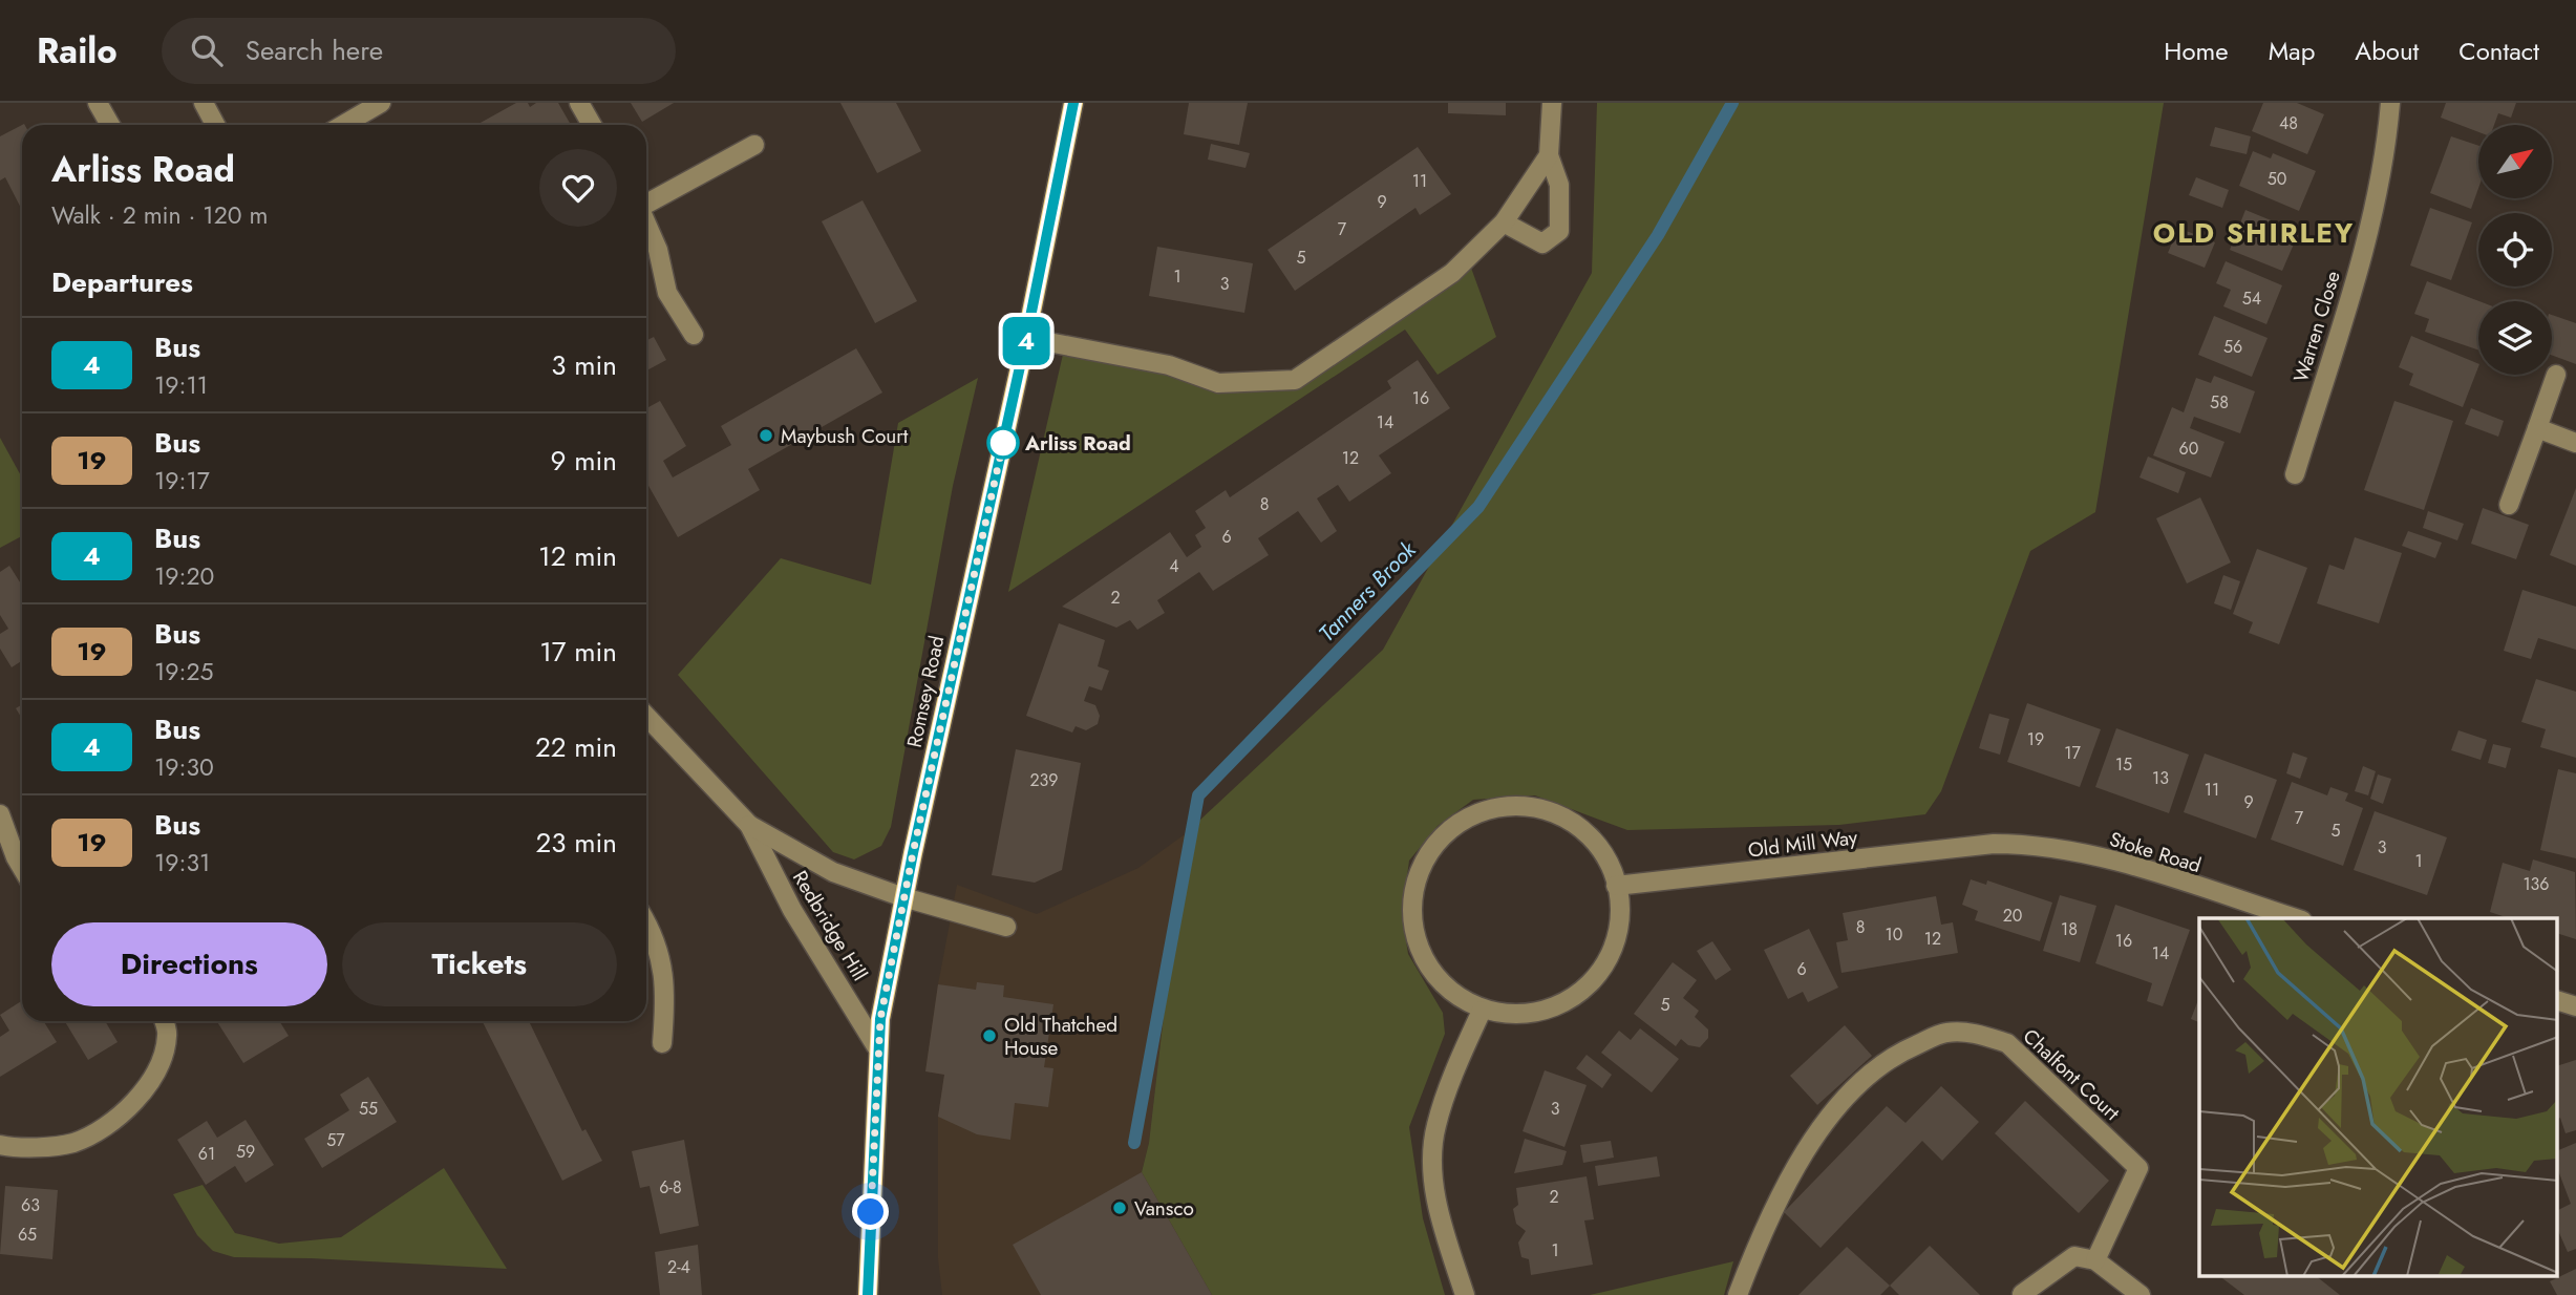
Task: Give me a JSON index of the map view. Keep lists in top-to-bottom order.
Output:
{
  "streets": {
    "main road": ["Romsey Road"],
    "street": [
      "Warren Close",
      "Old Mill Way",
      "Stoke Road",
      "Redbridge Hill",
      "Chalfont Court"
    ]
  },
  "crossings": [
    ["Romsey Road", "Redbridge Hill"],
    ["Old Mill Way", "Stoke Road"]
  ],
  "districts": ["OLD SHIRLEY"],
  "water": ["Tanners Brook"],
  "places": [
    "Maybush Court",
    "Arliss Road",
    "Old Thatched House",
    "Vansco"
  ],
  "lines": ["bus line 4"],
  "house_numbers": [
    "48",
    "50",
    "11",
    "9",
    "7",
    "5",
    "1",
    "3",
    "54",
    "56",
    "16",
    "58",
    "14",
    "60",
    "12",
    "8",
    "6",
    "4",
    "2",
    "19",
    "17",
    "15",
    "13",
    "239",
    "11",
    "9",
    "7",
    "5",
    "3",
    "1",
    "136",
    "20",
    "8",
    "18",
    "10",
    "12",
    "16",
    "14",
    "6",
    "5",
    "55",
    "3",
    "57",
    "59",
    "61",
    "6-8",
    "2",
    "63",
    "65",
    "1",
    "2-4"
  ],
  "north": "top right",
  "page": {
    "header": "Railo",
    "search": "Search here",
    "nav": [
      "Home",
      "Map",
      "About",
      "Contact"
    ],
    "on_map": "4",
    "heading": [
      ["Arliss Road", "Walk · 2 min · 120 m"],
      "Departures"
    ],
    "list": [
      {
        "mark": "4",
        "name": "Bus",
        "note": "19:11",
        "value": "3 min"
      },
      {
        "mark": "19",
        "name": "Bus",
        "note": "19:17",
        "value": "9 min"
      },
      {
        "mark": "4",
        "name": "Bus",
        "note": "19:20",
        "value": "12 min"
      },
      {
        "mark": "19",
        "name": "Bus",
        "note": "19:25",
        "value": "17 min"
      },
      {
        "mark": "4",
        "name": "Bus",
        "note": "19:30",
        "value": "22 min"
      },
      {
        "mark": "19",
        "name": "Bus",
        "note": "19:31",
        "value": "23 min"
      }
    ],
    "buttons": ["Directions", "Tickets"]
  }
}
